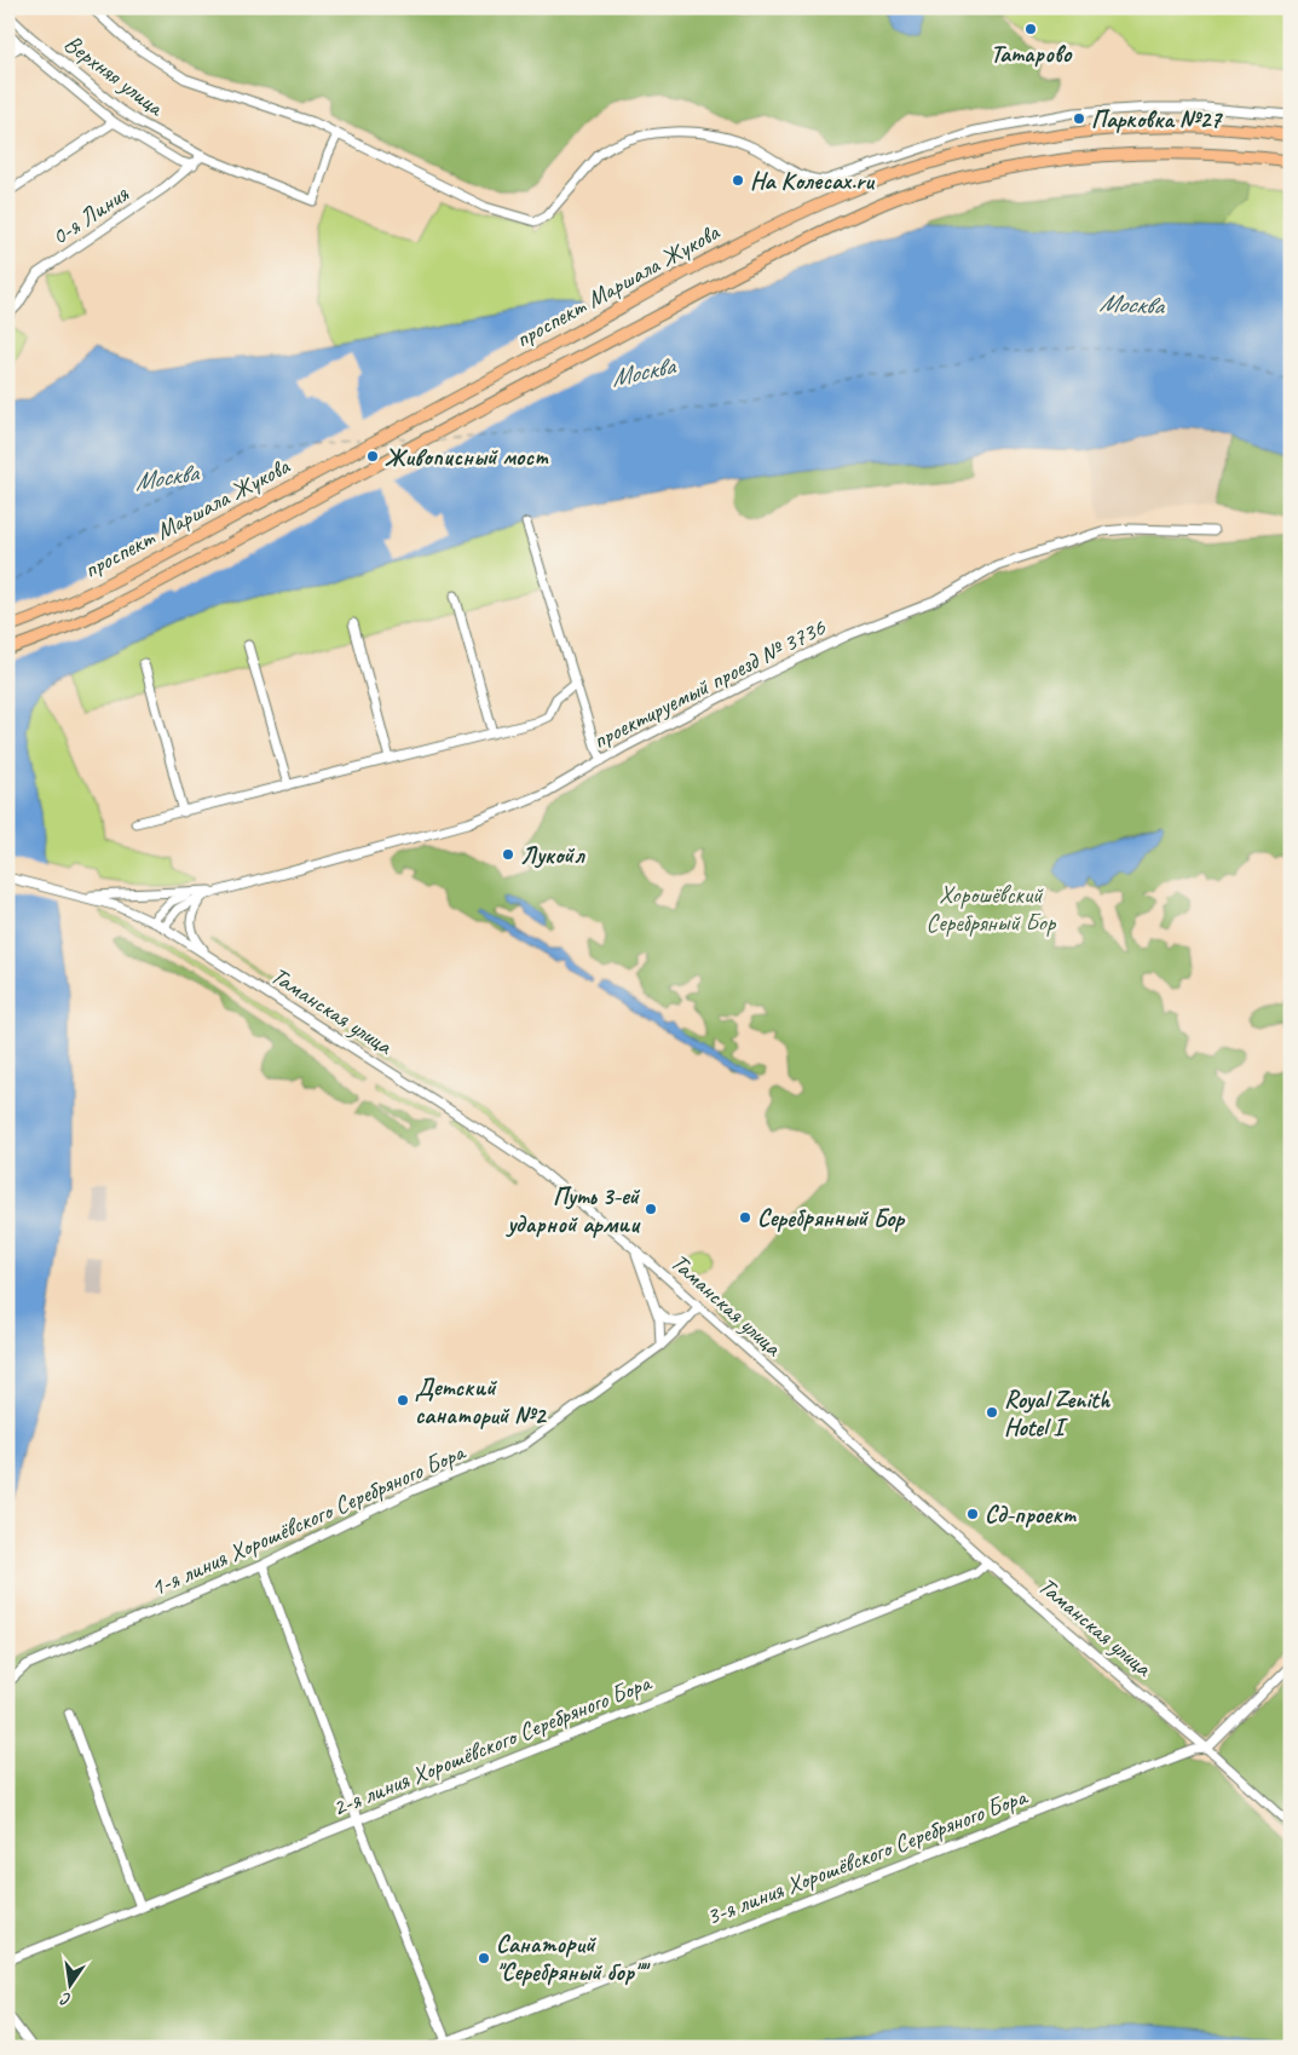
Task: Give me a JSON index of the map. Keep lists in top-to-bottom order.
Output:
{
  "streets": {
    "main road": ["проспект Маршала Жукова"],
    "street": [
      "Верхняя улица",
      "0-я Линия",
      "проектируемый проезд № 3736",
      "Таманская улица",
      "1-я линия Хорошёвского Серебряного Бора",
      "2-я линия Хорошёвского Серебряного Бора",
      "3-я линия Хорошёвского Серебряного Бора"
    ]
  },
  "crossings": [
    ["Верхняя улица", "0-я Линия"],
    ["Таманская улица", "1-я линия Хорошёвского Серебряного Бора"],
    ["Таманская улица", "2-я линия Хорошёвского Серебряного Бора"],
    ["Таманская улица", "3-я линия Хорошёвского Серебряного Бора"]
  ],
  "water": ["Москва"],
  "parks": ["Хорошёвский Серебряный Бор"],
  "places": [
    "Татарово",
    "Парковка №27",
    "На Колесах.ru",
    "Живописный мост",
    "Лукойл",
    "Путь 3-ей ударной армии",
    "Серебрянный Бор",
    "Детский санаторий №2",
    "Royal Zenith Hotel I",
    "Сд-проект",
    "Санаторий \"Серебряный бор\"\""
  ],
  "north": "bottom"
}
